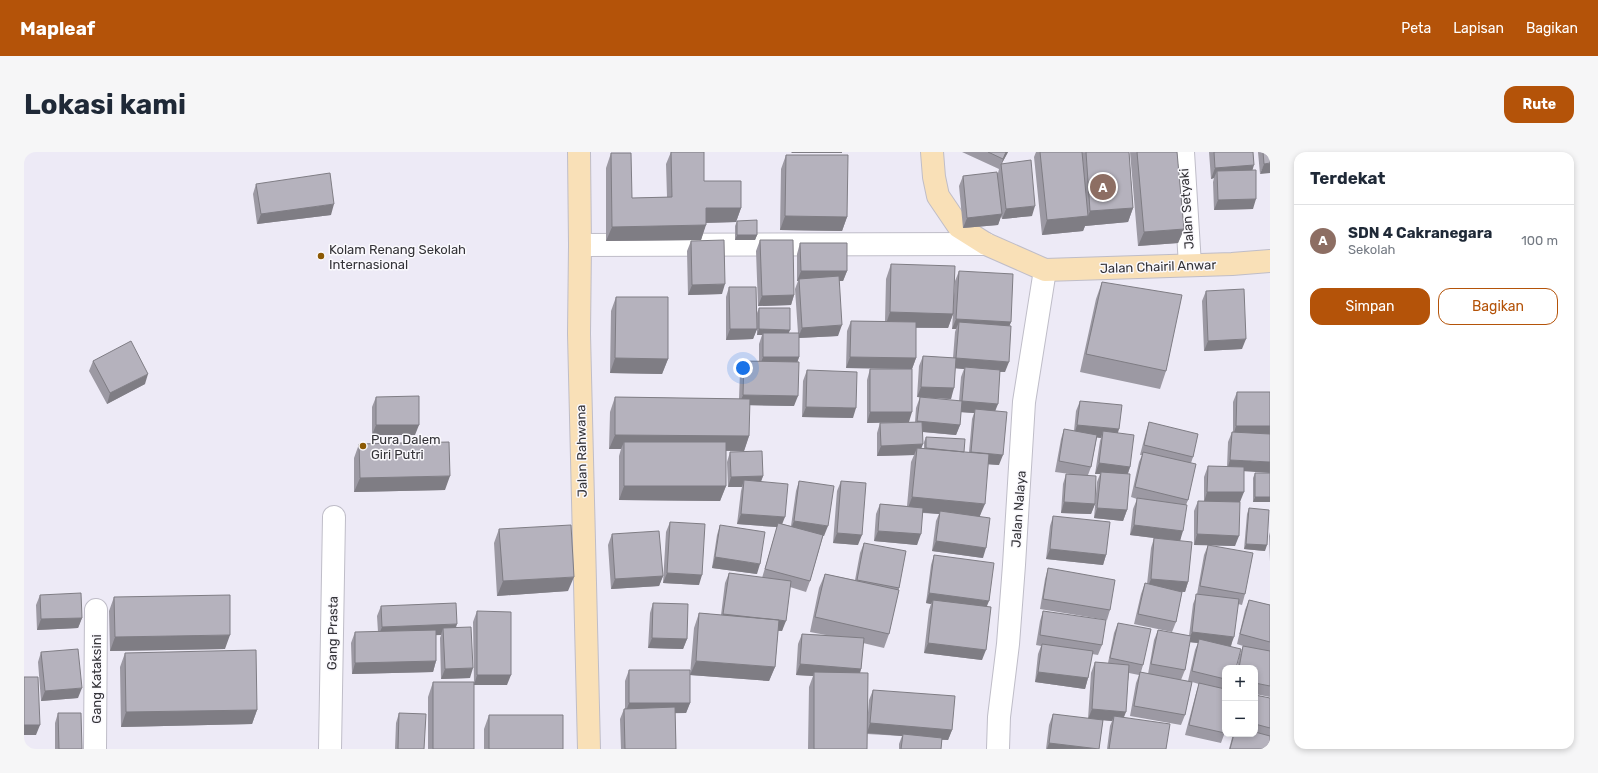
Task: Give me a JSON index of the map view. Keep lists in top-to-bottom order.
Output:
{
  "streets": {
    "street": [
      "Jalan Setyaki",
      "Jalan Chairil Anwar",
      "Jalan Rahwana",
      "Jalan Nalaya",
      "Gang Prasta",
      "Gang Kataksini"
    ]
  },
  "crossings": [
    ["Jalan Setyaki", "Jalan Chairil Anwar"],
    ["Jalan Chairil Anwar", "Jalan Nalaya"]
  ],
  "places": ["Kolam Renang Sekolah Internasional", "Pura Dalem Giri Putri"],
  "page": {
    "header": "Mapleaf",
    "nav": ["Peta", "Lapisan", "Bagikan"],
    "buttons": [
      "Rute",
      ["Simpan", "Bagikan"]
    ],
    "title": "Lokasi kami",
    "heading": "Terdekat",
    "pins": "A",
    "list": [
      {
        "mark": "A",
        "name": "SDN 4 Cakranegara",
        "note": "Sekolah",
        "value": "100 m"
      }
    ],
    "map_buttons": ["+", "−"]
  }
}
